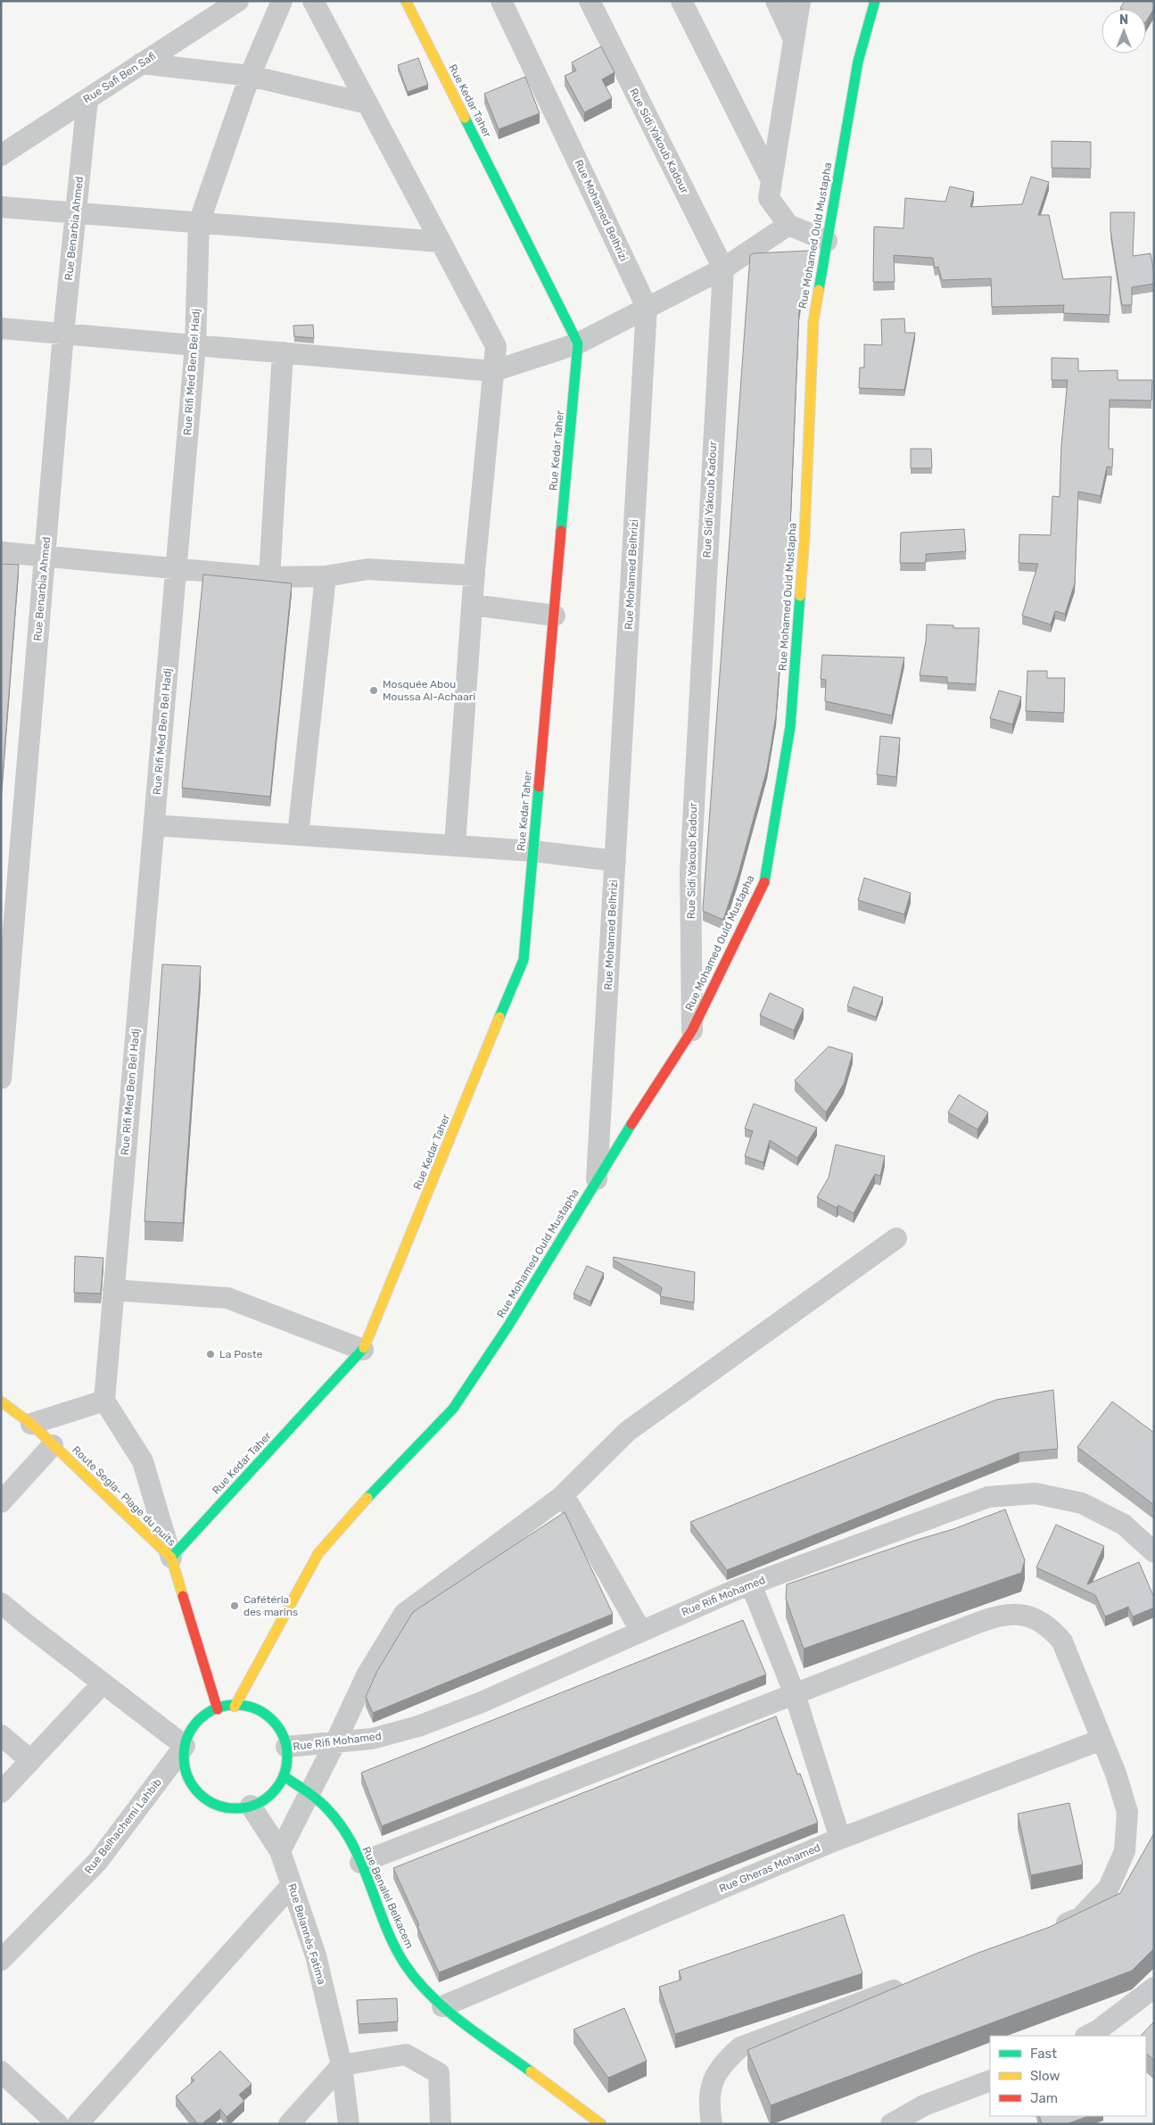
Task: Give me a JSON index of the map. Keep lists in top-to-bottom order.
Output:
{
  "streets": {
    "street": [
      "Rue Safi Ben Safi",
      "Rue Kedar Taher",
      "Rue Sidi Yakoub Kadour",
      "Rue Mohamed Belhrizi",
      "Rue Benarbia Ahmed",
      "Rue Mohamed Ould Mustapha",
      "Rue Rifi Med Ben Bel Hadj",
      "Route Segla- Plage du puits",
      "Rue Rifi Mohamed",
      "Rue Belhachemi Lahbib",
      "Rue Gheras Mohamed",
      "Rue Benalel Belkacem",
      "Rue Belannès Fatima"
    ]
  },
  "crossings": [
    ["Rue Safi Ben Safi", "Rue Benarbia Ahmed"],
    ["Rue Kedar Taher", "Route Segla- Plage du puits"],
    ["Rue Sidi Yakoub Kadour", "Rue Mohamed Ould Mustapha"],
    ["Rue Mohamed Belhrizi", "Rue Mohamed Ould Mustapha"],
    ["Rue Mohamed Ould Mustapha", "Route Segla- Plage du puits"],
    ["Rue Mohamed Ould Mustapha", "Rue Rifi Mohamed"],
    ["Rue Mohamed Ould Mustapha", "Rue Belhachemi Lahbib"],
    ["Rue Mohamed Ould Mustapha", "Rue Benalel Belkacem"],
    ["Rue Mohamed Ould Mustapha", "Rue Belannès Fatima"],
    ["Route Segla- Plage du puits", "Rue Rifi Mohamed"],
    ["Route Segla- Plage du puits", "Rue Belhachemi Lahbib"],
    ["Route Segla- Plage du puits", "Rue Benalel Belkacem"],
    ["Route Segla- Plage du puits", "Rue Belannès Fatima"],
    ["Rue Rifi Mohamed", "Rue Belhachemi Lahbib"],
    ["Rue Rifi Mohamed", "Rue Benalel Belkacem"],
    ["Rue Rifi Mohamed", "Rue Belannès Fatima"],
    ["Rue Belhachemi Lahbib", "Rue Benalel Belkacem"],
    ["Rue Belhachemi Lahbib", "Rue Belannès Fatima"],
    ["Rue Gheras Mohamed", "Rue Benalel Belkacem"],
    ["Rue Benalel Belkacem", "Rue Belannès Fatima"]
  ],
  "places": ["Mosquée Abou Moussa Al-Achaari", "La Poste", "Cafétéria des marins"],
  "legend": ["Fast", "Slow", "Jam"],
  "north": "top"
}
